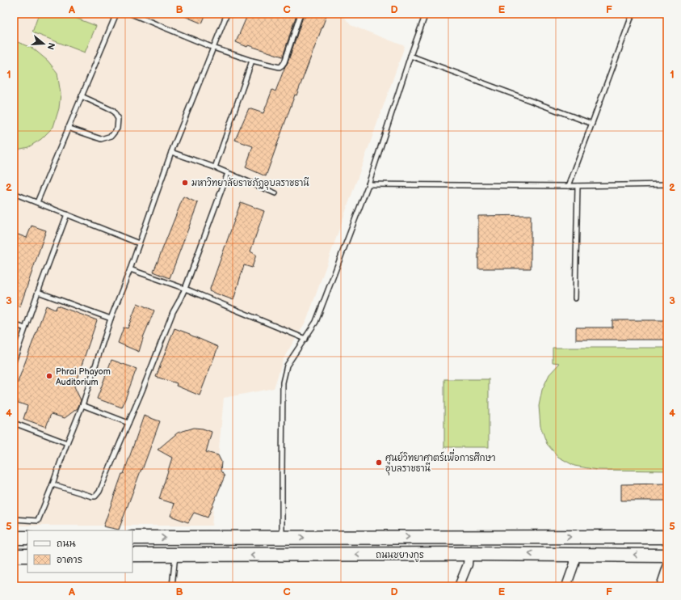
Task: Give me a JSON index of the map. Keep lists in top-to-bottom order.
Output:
{
  "streets": {
    "main road": ["ถนนชยางกูร"]
  },
  "places": ["มหาวิทยาลัยราชภัฏอุบลราชธานี", "Phrai Phayom Auditorium", "ศูนย์วิทยาศาตร์เพื่อการศึกษา อุบลราชธานี"],
  "legend": ["ถนน", "อาคาร"],
  "north": "right",
  "grid": {
    "columns": [
      "A",
      "B",
      "C",
      "D",
      "E",
      "F"
    ],
    "rows": [
      "1",
      "2",
      "3",
      "4",
      "5"
    ]
  }
}
